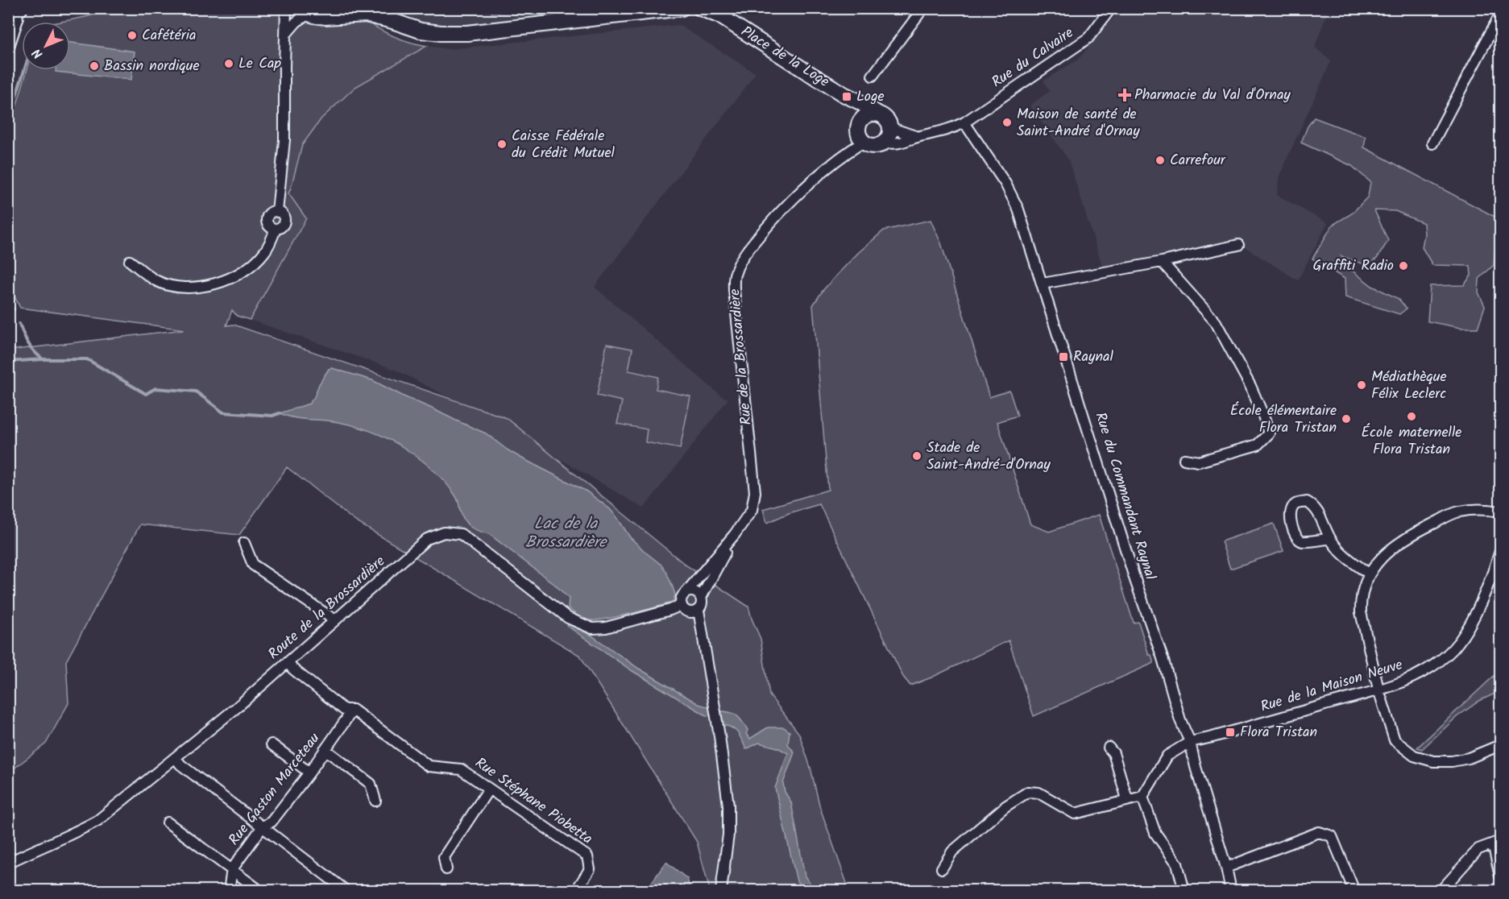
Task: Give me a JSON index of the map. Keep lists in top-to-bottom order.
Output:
{
  "streets": {
    "street": [
      "Place de la Loge",
      "Rue du Calvaire",
      "Rue de la Brossardière",
      "Rue du Commandant Raynal",
      "Route de la Brossardière",
      "Rue de la Maison Neuve",
      "Rue Gaston Marceteau",
      "Rue Stéphane Piobetta"
    ]
  },
  "crossings": [
    ["Place de la Loge", "Rue de la Brossardière"],
    ["Rue du Calvaire", "Rue du Commandant Raynal"],
    ["Rue du Commandant Raynal", "Rue de la Maison Neuve"],
    ["Route de la Brossardière", "Rue Stéphane Piobetta"],
    ["Rue Gaston Marceteau", "Rue Stéphane Piobetta"]
  ],
  "water": ["Lac de la Brossardière"],
  "places": {
    "other": [
      "Cafétéria",
      "Le Cap",
      "Bassin nordique",
      "Maison de santé de Saint-André d'Ornay",
      "Caisse Fédérale du Crédit Mutuel",
      "Carrefour",
      "Graffiti Radio",
      "Médiathèque Félix Leclerc",
      "École maternelle Flora Tristan",
      "École élémentaire Flora Tristan",
      "Stade de Saint-André-d'Ornay"
    ],
    "health": ["Pharmacie du Val d'Ornay"],
    "transit": ["Loge", "Raynal", "Flora Tristan"]
  },
  "north": "bottom left"
}
